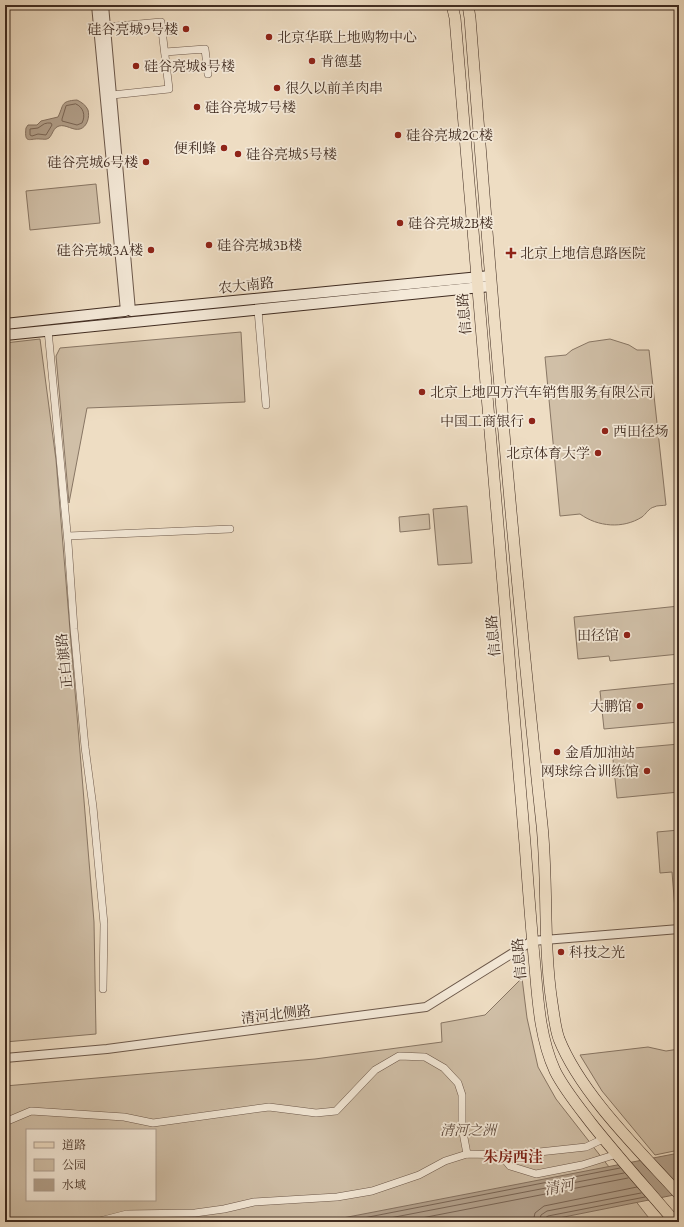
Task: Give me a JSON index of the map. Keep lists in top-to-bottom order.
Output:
{
  "streets": {
    "main road": ["农大南路", "信息路"],
    "street": ["正白旗路", "清河北侧路"]
  },
  "crossings": [
    ["农大南路", "信息路"],
    ["农大南路", "正白旗路"],
    ["信息路", "清河北侧路"]
  ],
  "districts": ["朱房西洼"],
  "water": ["清河"],
  "parks": ["清河之洲"],
  "places": {
    "other": [
      "硅谷亮城9号楼",
      "北京华联上地购物中心",
      "肯德基",
      "硅谷亮城8号楼",
      "很久以前羊肉串",
      "硅谷亮城7号楼",
      "硅谷亮城2C楼",
      "便利蜂",
      "硅谷亮城5号楼",
      "硅谷亮城6号楼",
      "硅谷亮城2B楼",
      "硅谷亮城3B楼",
      "硅谷亮城3A楼",
      "北京上地四方汽车销售服务有限公司",
      "中国工商银行",
      "西田径场",
      "北京体育大学",
      "田径馆",
      "大鹏馆",
      "金盾加油站",
      "网球综合训练馆",
      "科技之光"
    ],
    "health": ["北京上地信息路医院"]
  },
  "legend": ["道路", "公园", "水域"]
}
